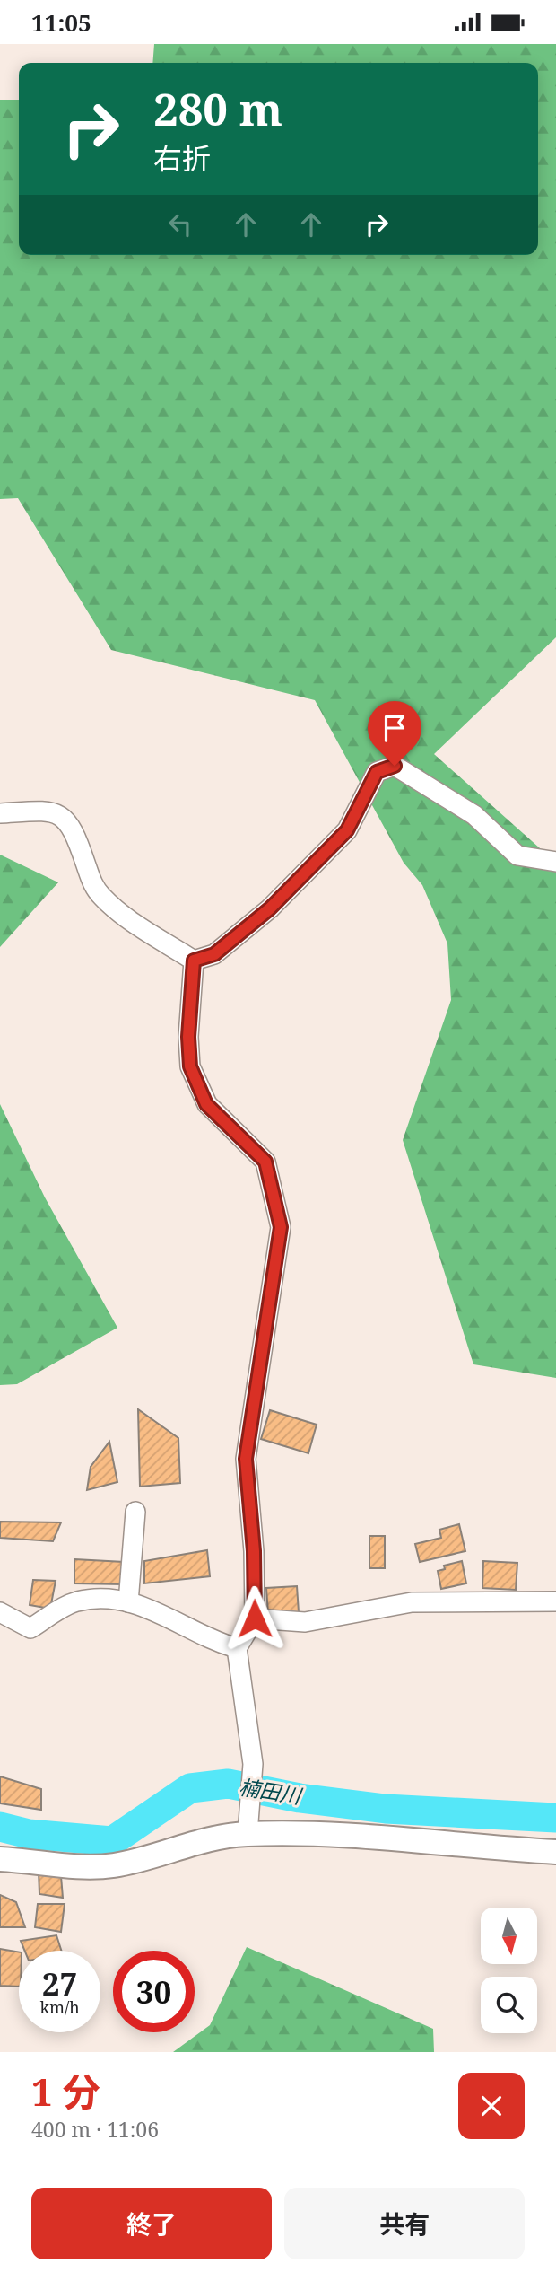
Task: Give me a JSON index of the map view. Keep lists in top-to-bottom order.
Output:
{
  "water": ["楠田川"],
  "north": "bottom",
  "page": {
    "status": "11:05",
    "turn": ["280 m", "右折"],
    "speed": "27 km/h",
    "limit": "30",
    "heading": ["1 分", "400 m · 11:06"],
    "buttons": ["終了", "共有"]
  }
}
